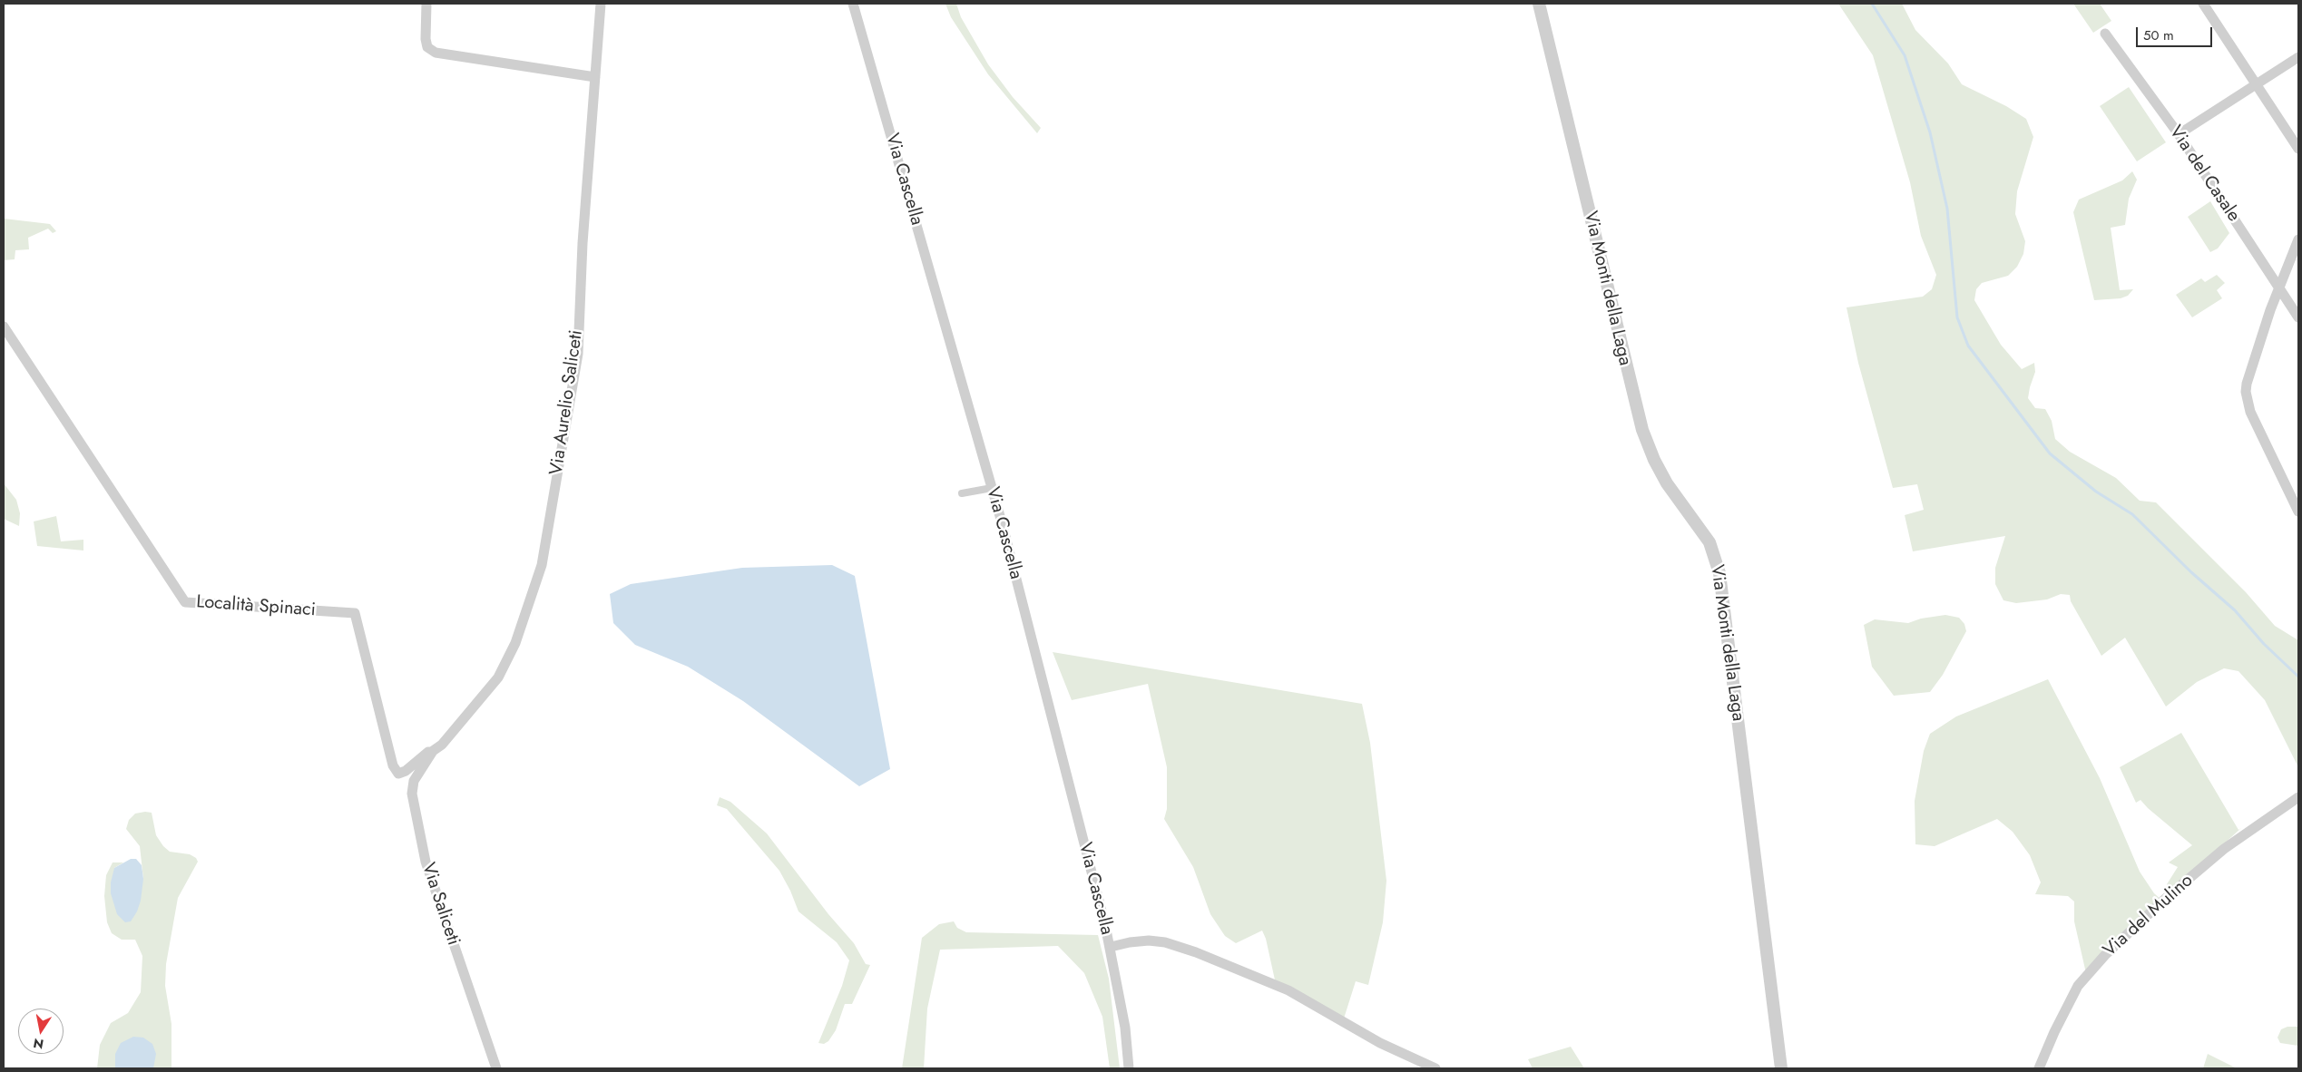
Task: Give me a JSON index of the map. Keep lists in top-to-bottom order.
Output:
{
  "streets": {
    "street": [
      "Via del Casale",
      "Via Cascella",
      "Via Monti della Laga",
      "Via Aurelio Saliceti",
      "Località Spinaci",
      "Via Saliceti",
      "Via del Mulino"
    ]
  },
  "crossings": [
    ["Via Aurelio Saliceti", "Località Spinaci"],
    ["Via Aurelio Saliceti", "Via Saliceti"],
    ["Località Spinaci", "Via Saliceti"]
  ],
  "scale_bar": "50 m",
  "north": "bottom"
}
